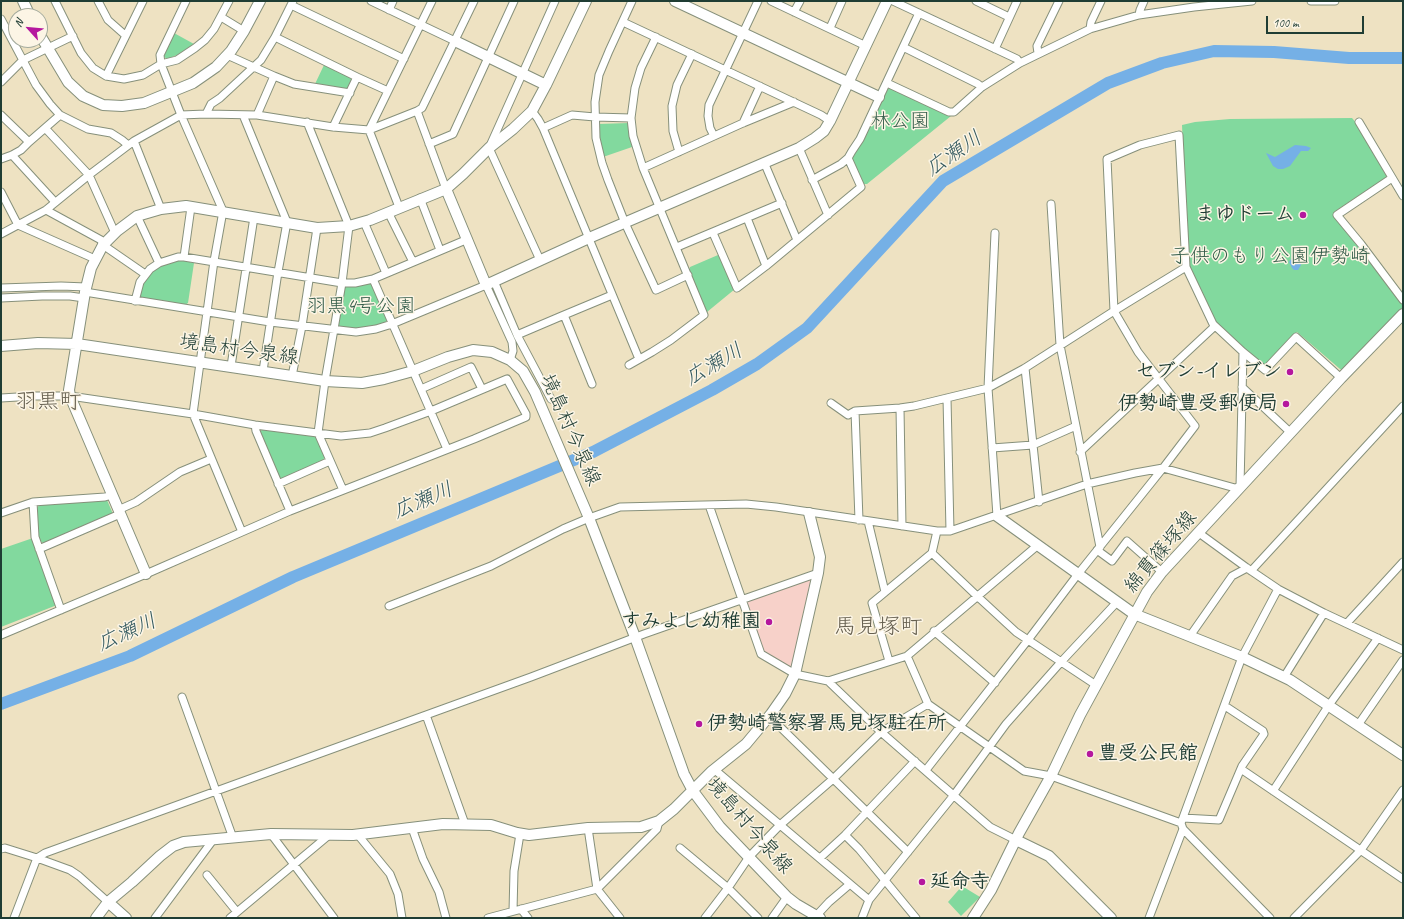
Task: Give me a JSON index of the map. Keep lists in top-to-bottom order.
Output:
{
  "streets": {
    "street": ["境島村今泉線", "綿貫篠塚線"]
  },
  "districts": ["羽黒町", "馬見塚町"],
  "water": ["広瀬川"],
  "parks": ["林公園", "子供のもり公園伊勢崎", "羽黒4号公園"],
  "places": [
    "まゆドーム",
    "セブン-イレブン",
    "伊勢崎豊受郵便局",
    "すみよし幼稚園",
    "伊勢崎警察署馬見塚駐在所",
    "豊受公民館",
    "延命寺"
  ],
  "scale_bar": "100 m",
  "north": "top left"
}
